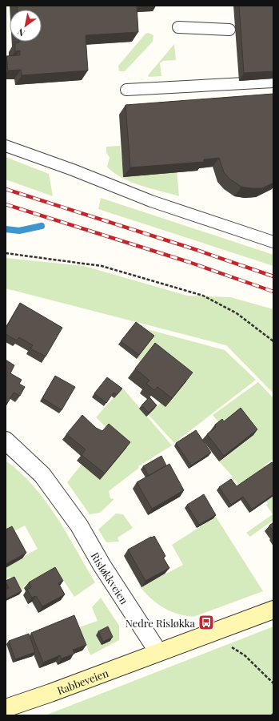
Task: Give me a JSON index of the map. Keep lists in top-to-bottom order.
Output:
{
  "streets": {
    "street": ["Risløkkveien", "Rabbeveien"]
  },
  "crossings": [
    ["Risløkkveien", "Rabbeveien"]
  ],
  "places": {
    "bus stop": ["Nedre Risløkka"]
  },
  "north": "bottom left"
}
